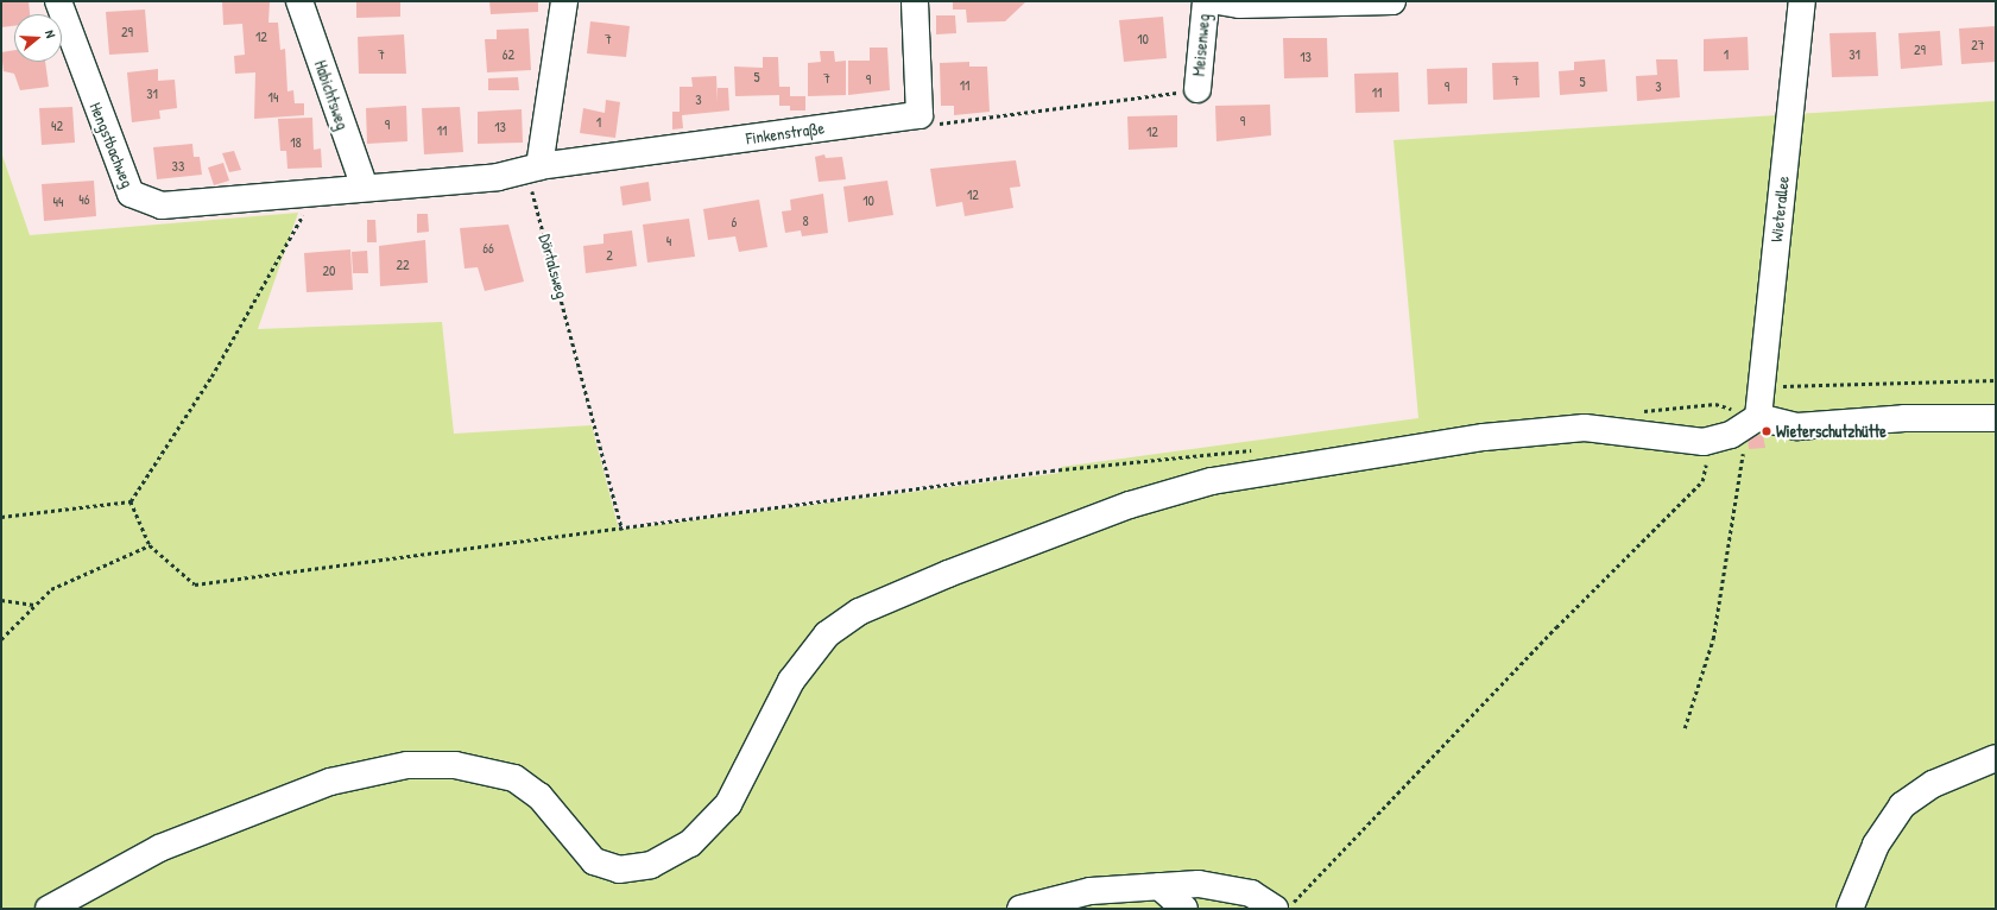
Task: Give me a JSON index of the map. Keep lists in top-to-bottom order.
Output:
{
  "streets": {
    "street": [
      "Meisenweg",
      "Habichtsweg",
      "Finkenstraße",
      "Hengstbachweg",
      "Wieterallee"
    ],
    "path": ["Dörtalsweg"]
  },
  "crossings": [
    ["Finkenstraße", "Dörtalsweg"]
  ],
  "places": ["Wieterschutzhütte"],
  "house_numbers": [
    "29",
    "12",
    "7",
    "10",
    "27",
    "29",
    "7",
    "62",
    "1",
    "31",
    "13",
    "5",
    "7",
    "9",
    "7",
    "5",
    "11",
    "9",
    "3",
    "11",
    "31",
    "14",
    "3",
    "9",
    "1",
    "9",
    "42",
    "13",
    "11",
    "12",
    "18",
    "33",
    "12",
    "46",
    "10",
    "44",
    "8",
    "6",
    "4",
    "66",
    "2",
    "22",
    "20"
  ],
  "north": "right"
}
